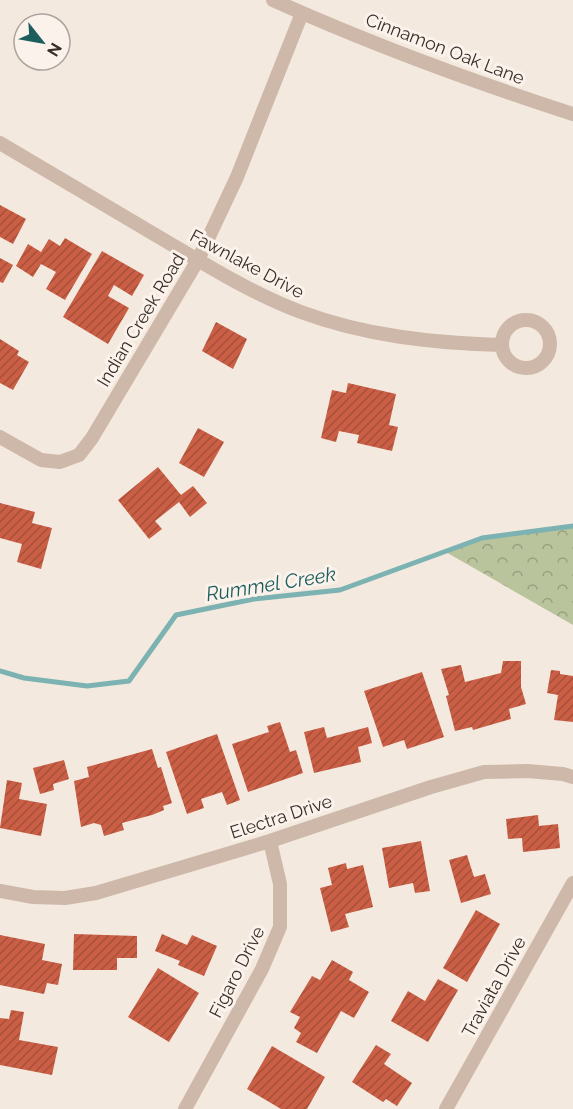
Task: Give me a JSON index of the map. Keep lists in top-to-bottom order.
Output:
{
  "streets": {
    "street": [
      "Cinnamon Oak Lane",
      "Fawnlake Drive",
      "Indian Creek Road",
      "Electra Drive",
      "Figaro Drive",
      "Traviata Drive"
    ]
  },
  "crossings": [
    ["Cinnamon Oak Lane", "Indian Creek Road"],
    ["Fawnlake Drive", "Indian Creek Road"],
    ["Electra Drive", "Figaro Drive"]
  ],
  "water": ["Rummel Creek"],
  "north": "bottom right"
}
